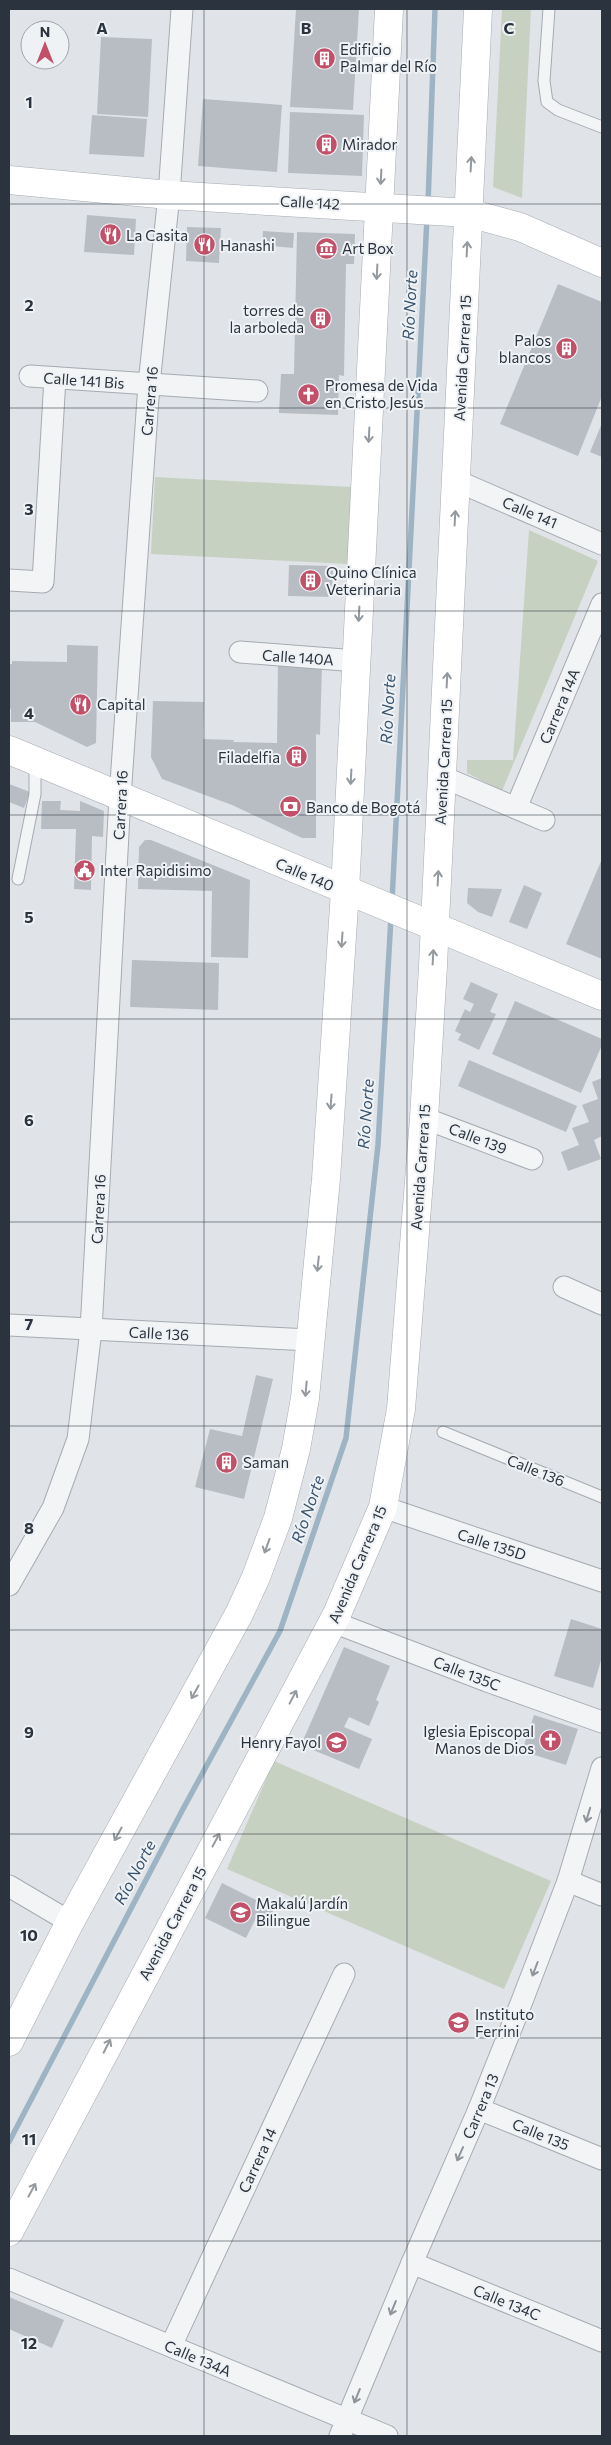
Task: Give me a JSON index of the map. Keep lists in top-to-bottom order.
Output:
{
  "streets": {
    "main road": ["Calle 142", "Avenida Carrera 15", "Calle 140"],
    "street": [
      "Calle 141 Bis",
      "Carrera 16",
      "Calle 141",
      "Calle 140A",
      "Carrera 14A",
      "Calle 139",
      "Calle 136",
      "Calle 135D",
      "Calle 135C",
      "Carrera 13",
      "Calle 135",
      "Carrera 14",
      "Calle 134C",
      "Calle 134A"
    ]
  },
  "crossings": [
    ["Calle 142", "Avenida Carrera 15"],
    ["Calle 142", "Carrera 16"],
    ["Avenida Carrera 15", "Calle 141"],
    ["Avenida Carrera 15", "Calle 140"],
    ["Avenida Carrera 15", "Calle 139"],
    ["Avenida Carrera 15", "Calle 135D"],
    ["Avenida Carrera 15", "Calle 135C"],
    ["Calle 141 Bis", "Carrera 16"],
    ["Carrera 16", "Calle 140"],
    ["Carrera 16", "Calle 136"],
    ["Carrera 13", "Calle 135"],
    ["Carrera 13", "Calle 134C"],
    ["Carrera 13", "Calle 134A"],
    ["Carrera 14", "Calle 134A"]
  ],
  "one_way": ["Carrera 13"],
  "water": ["Río Norte"],
  "places": {
    "building": [
      "Edificio Palmar del Río",
      "Mirador",
      "torres de la arboleda",
      "Palos blancos",
      "Quino Clínica Veterinaria",
      "Filadelfia",
      "Saman"
    ],
    "restaurant": ["La Casita", "Hanashi", "Capital"],
    "museum": ["Art Box"],
    "church": ["Promesa de Vida en Cristo Jesús", "Iglesia Episcopal Manos de Dios"],
    "bank": ["Banco de Bogotá"],
    "public building": ["Inter Rapidisimo"],
    "school or university": ["Henry Fayol", "Makalú Jardín Bilingue", "Instituto Ferrini"]
  },
  "north": "top",
  "grid": {
    "columns": ["A", "B", "C"],
    "rows": [
      "1",
      "2",
      "3",
      "4",
      "5",
      "6",
      "7",
      "8",
      "9",
      "10",
      "11",
      "12"
    ]
  }
}
